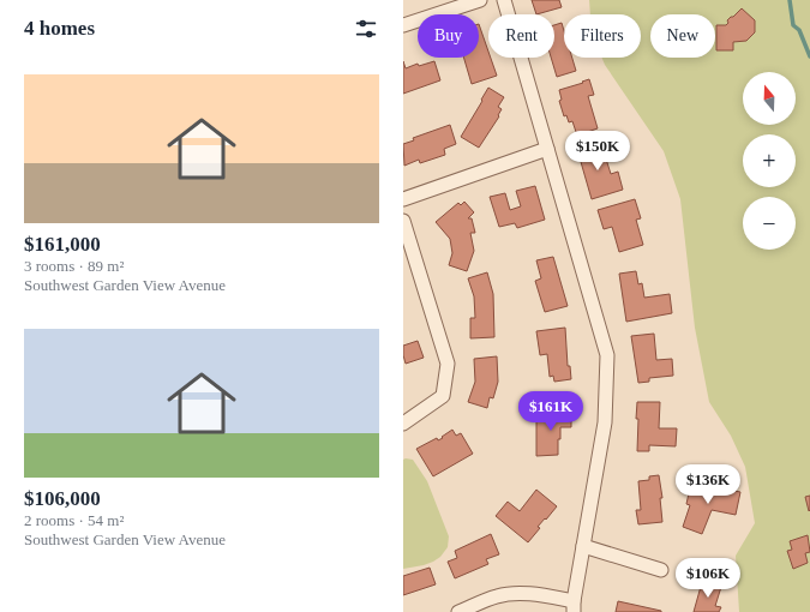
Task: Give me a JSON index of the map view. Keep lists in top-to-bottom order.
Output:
{
  "north": "top",
  "page": {
    "heading": "4 homes",
    "chip": [
      "Buy",
      "Rent",
      "Filters",
      "New"
    ],
    "list": [
      {
        "name": "$161,000",
        "note": "3 rooms · 89 m² · Southwest Garden View Avenue"
      },
      {
        "name": "$106,000",
        "note": "2 rooms · 54 m² · Southwest Garden View Avenue"
      }
    ],
    "map_buttons": ["+", "−"],
    "price": [
      "$150K",
      "$161K",
      "$136K",
      "$106K"
    ]
  }
}
